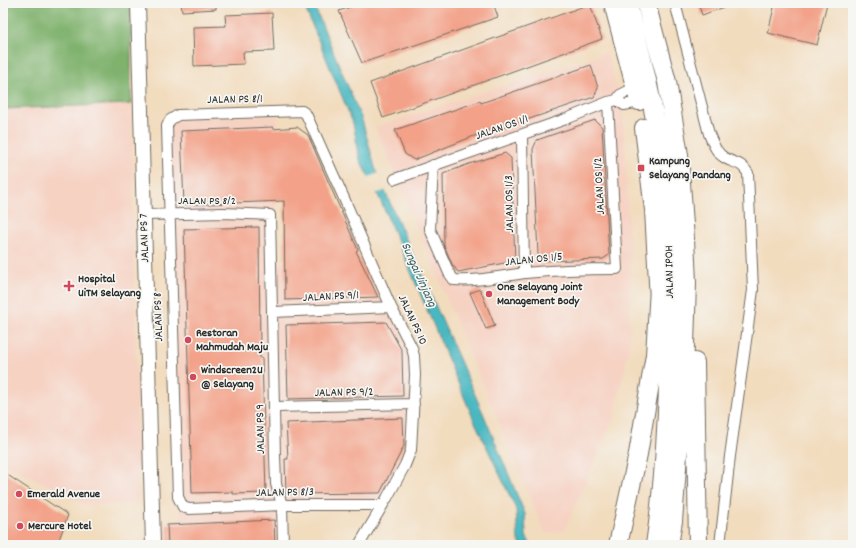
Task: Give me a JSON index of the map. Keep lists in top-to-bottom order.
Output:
{
  "streets": {
    "highway": ["JALAN IPOH"],
    "street": [
      "JALAN PS 8/1",
      "JALAN OS 1/1",
      "JALAN OS 1/2",
      "JALAN PS 8/2",
      "JALAN OS 1/3",
      "JALAN PS 7",
      "JALAN OS 1/5",
      "JALAN PS 9/1",
      "JALAN PS 8",
      "JALAN PS 10",
      "JALAN PS 9/2",
      "JALAN PS 9",
      "JALAN PS 8/3"
    ]
  },
  "crossings": [
    ["JALAN PS 8/1", "JALAN PS 8"],
    ["JALAN PS 8/1", "JALAN PS 10"],
    ["JALAN OS 1/1", "JALAN OS 1/2"],
    ["JALAN OS 1/1", "JALAN OS 1/3"],
    ["JALAN OS 1/1", "JALAN OS 1/5"],
    ["JALAN OS 1/2", "JALAN OS 1/5"],
    ["JALAN PS 8/2", "JALAN PS 7"],
    ["JALAN PS 8/2", "JALAN PS 8"],
    ["JALAN PS 8/2", "JALAN PS 9"],
    ["JALAN OS 1/3", "JALAN OS 1/5"],
    ["JALAN PS 9/1", "JALAN PS 10"],
    ["JALAN PS 9/1", "JALAN PS 9"],
    ["JALAN PS 8", "JALAN PS 8/3"],
    ["JALAN PS 10", "JALAN PS 9/2"],
    ["JALAN PS 10", "JALAN PS 8/3"],
    ["JALAN PS 9/2", "JALAN PS 9"],
    ["JALAN PS 9", "JALAN PS 8/3"]
  ],
  "water": ["Sungai Jinjang"],
  "places": {
    "transit": ["Kampung Selayang Pandang"],
    "health": ["Hospital UiTM Selayang"],
    "other": [
      "One Selayang Joint Management Body",
      "Restoran Mahmudah Maju",
      "Windscreen2U @ Selayang",
      "Emerald Avenue",
      "Mercure Hotel"
    ]
  }
}
